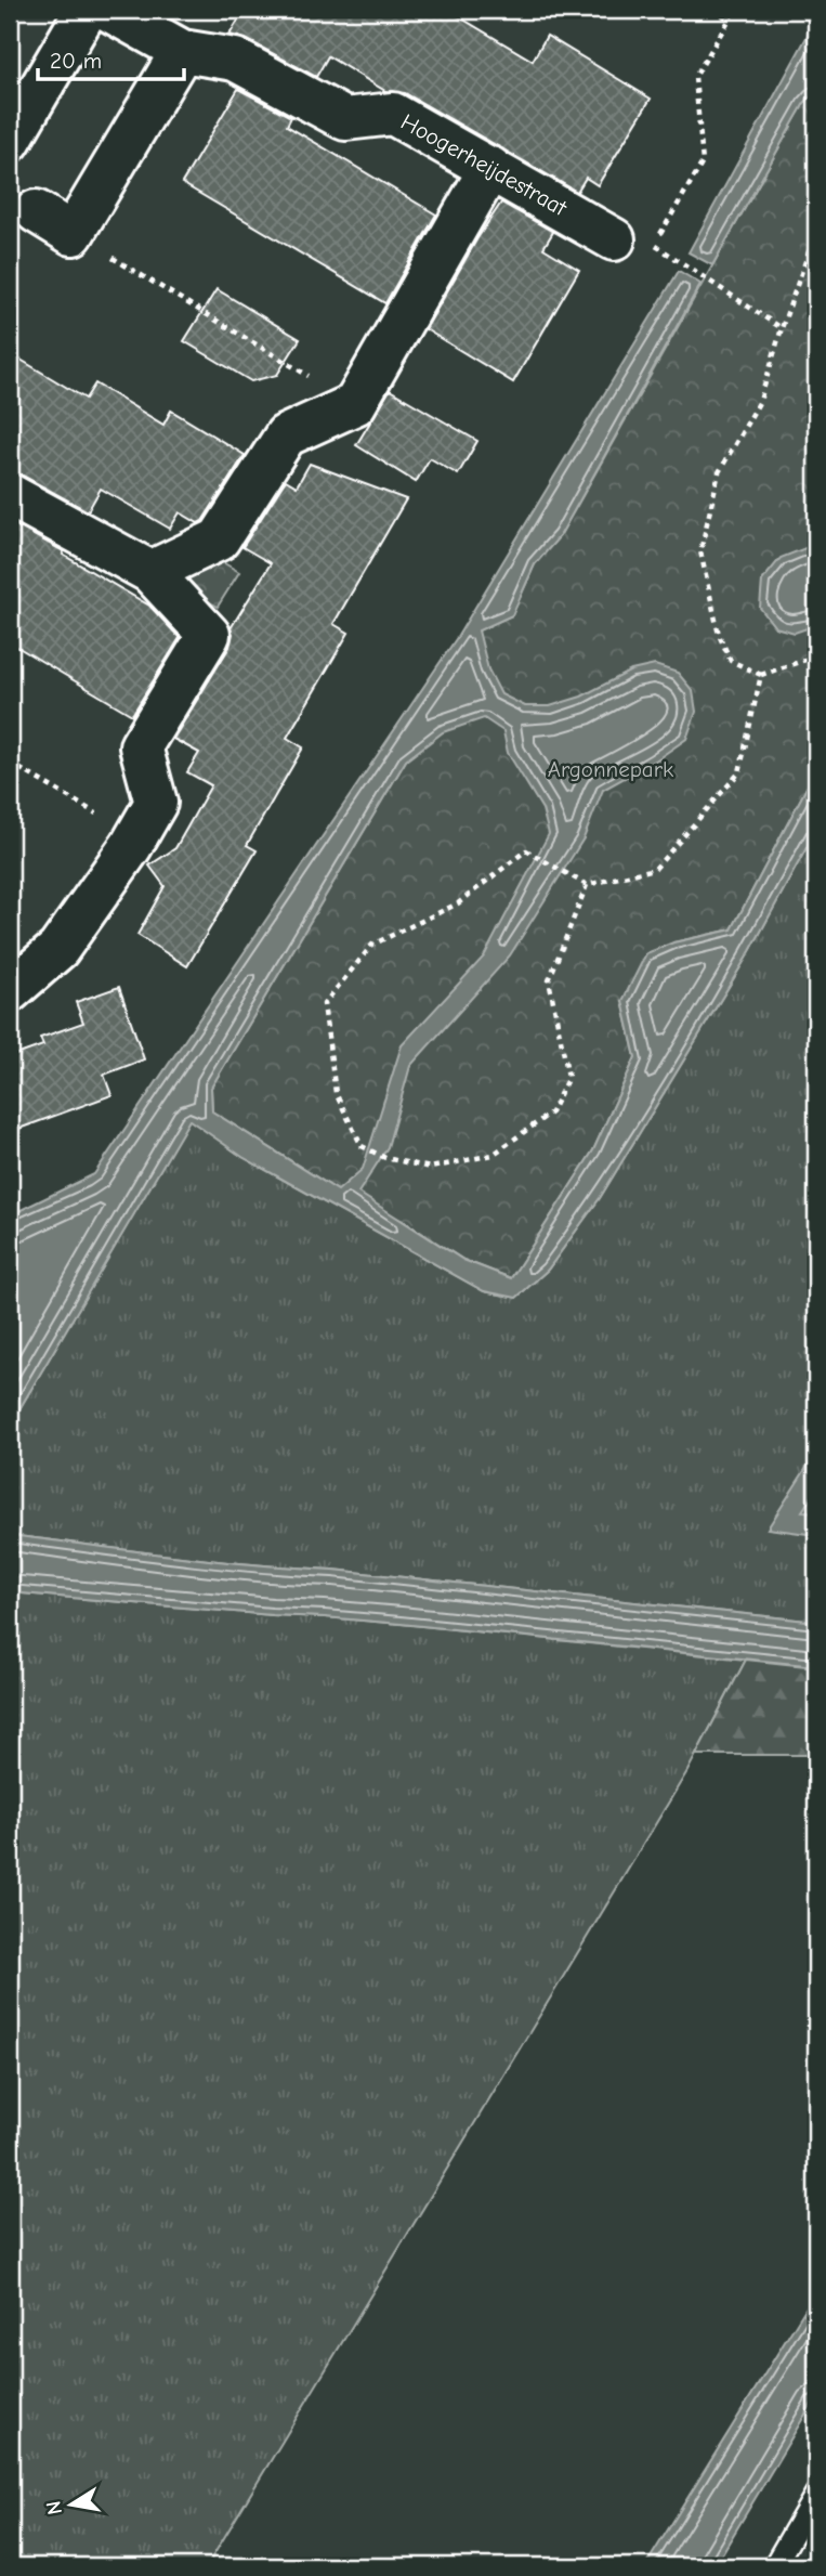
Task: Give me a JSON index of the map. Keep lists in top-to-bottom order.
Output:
{
  "streets": {
    "street": ["Hoogerheijdestraat"]
  },
  "parks": ["Argonnepark"],
  "scale_bar": "20 m",
  "north": "left"
}
